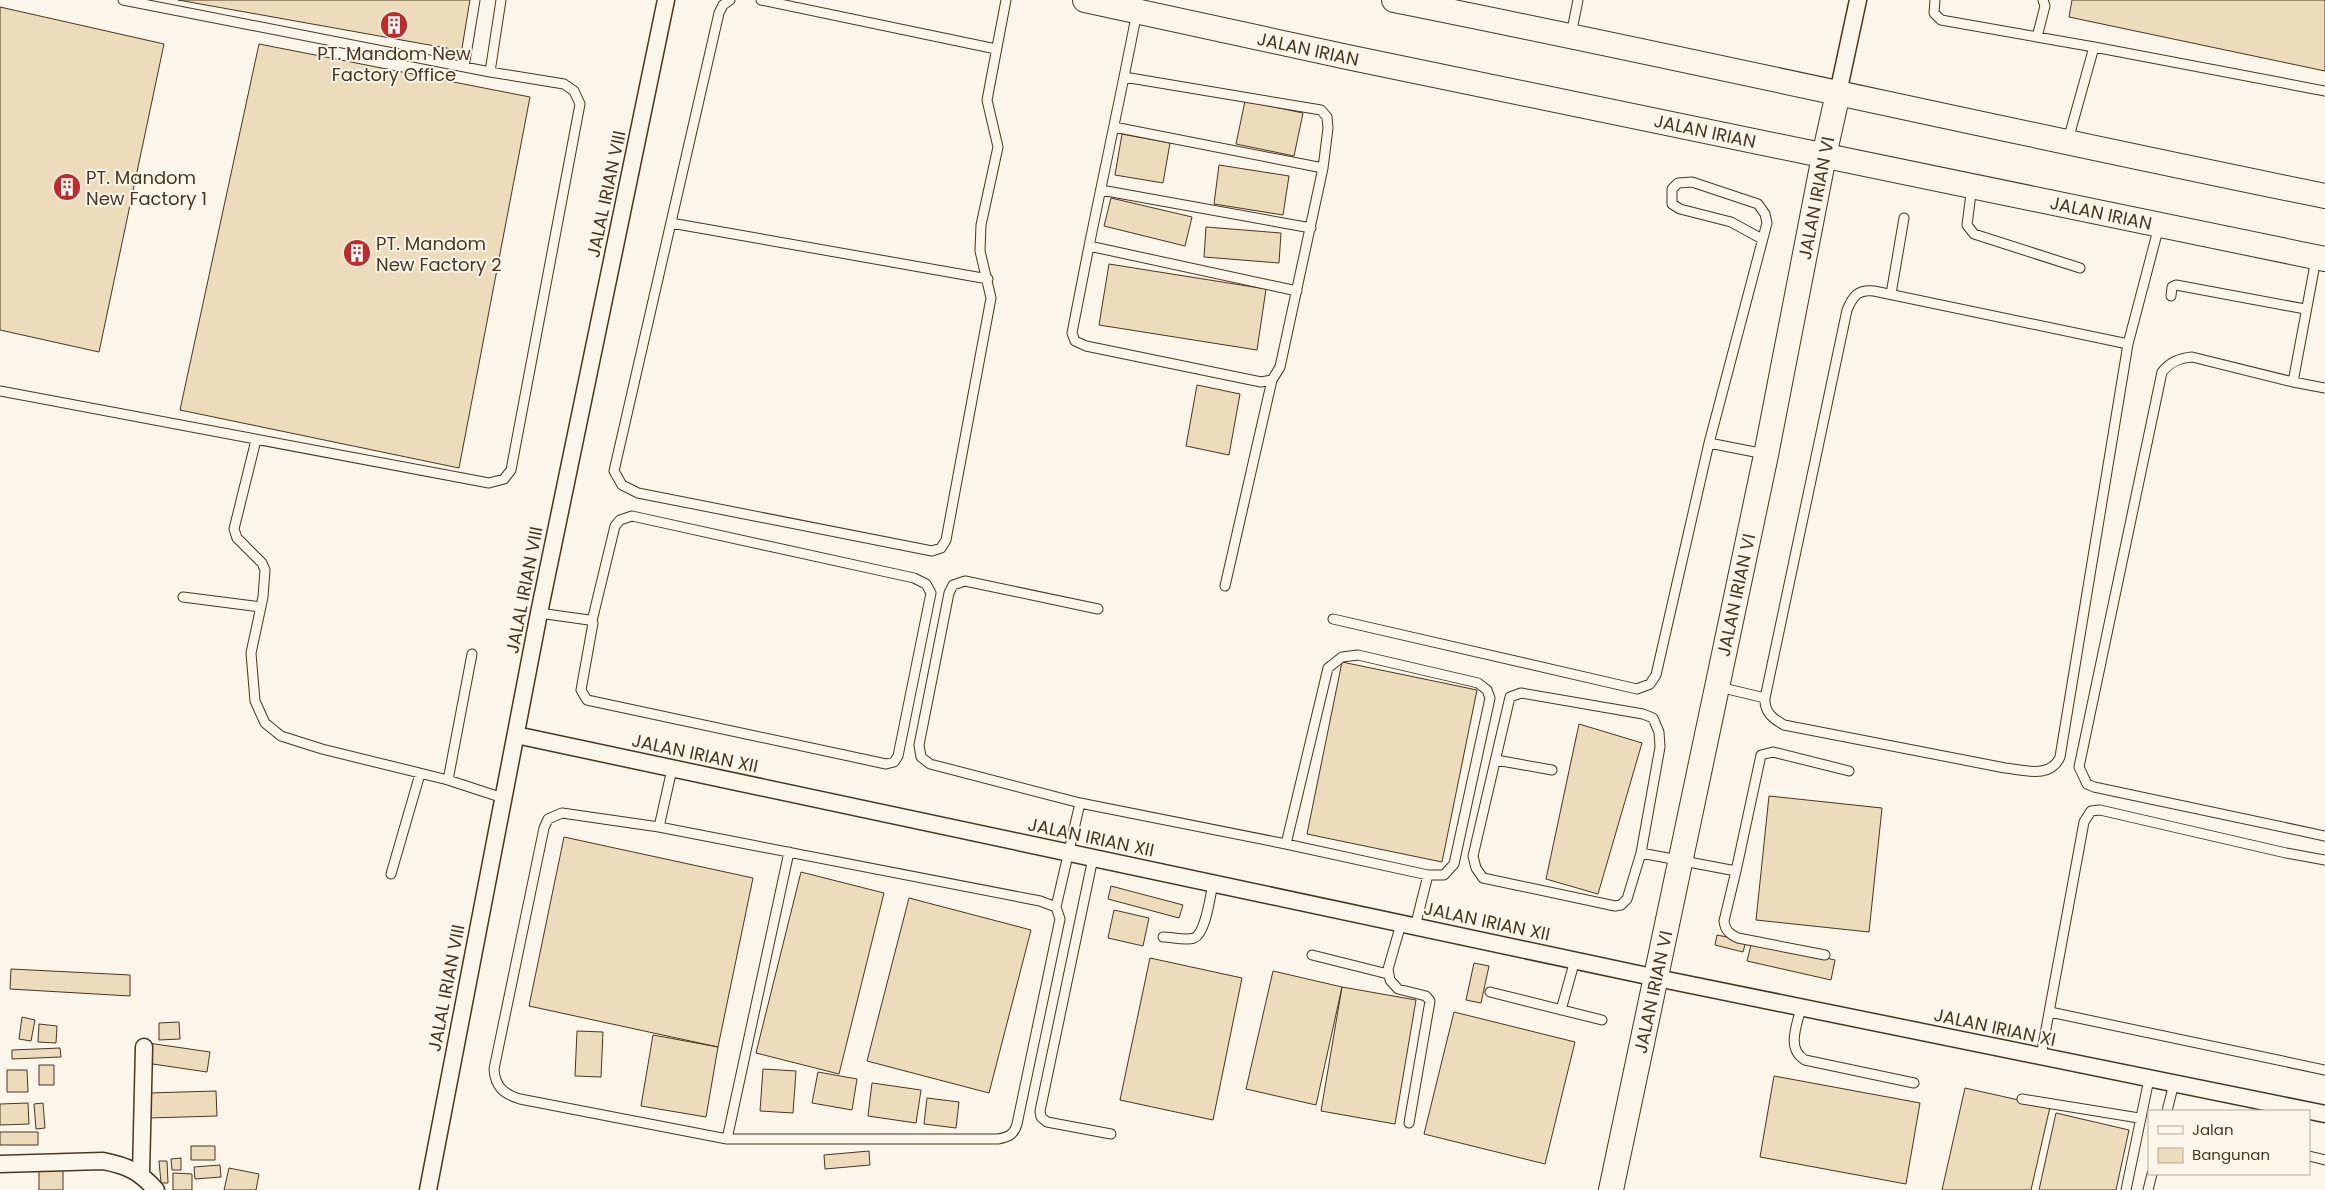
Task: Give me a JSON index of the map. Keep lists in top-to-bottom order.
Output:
{
  "streets": {
    "street": [
      "JALAN IRIAN",
      "JALAL IRIAN VIII",
      "JALAN IRIAN VI",
      "JALAN IRIAN XII",
      "JALAN IRIAN XI"
    ]
  },
  "crossings": [
    ["JALAN IRIAN", "JALAN IRIAN VI"],
    ["JALAL IRIAN VIII", "JALAN IRIAN XII"],
    ["JALAN IRIAN VI", "JALAN IRIAN XII"],
    ["JALAN IRIAN VI", "JALAN IRIAN XI"],
    ["JALAN IRIAN XII", "JALAN IRIAN XI"]
  ],
  "places": {
    "building": ["PT. Mandom New Factory Office", "PT. Mandom New Factory 1", "PT. Mandom New Factory 2"]
  },
  "legend": ["Jalan", "Bangunan"]
}
